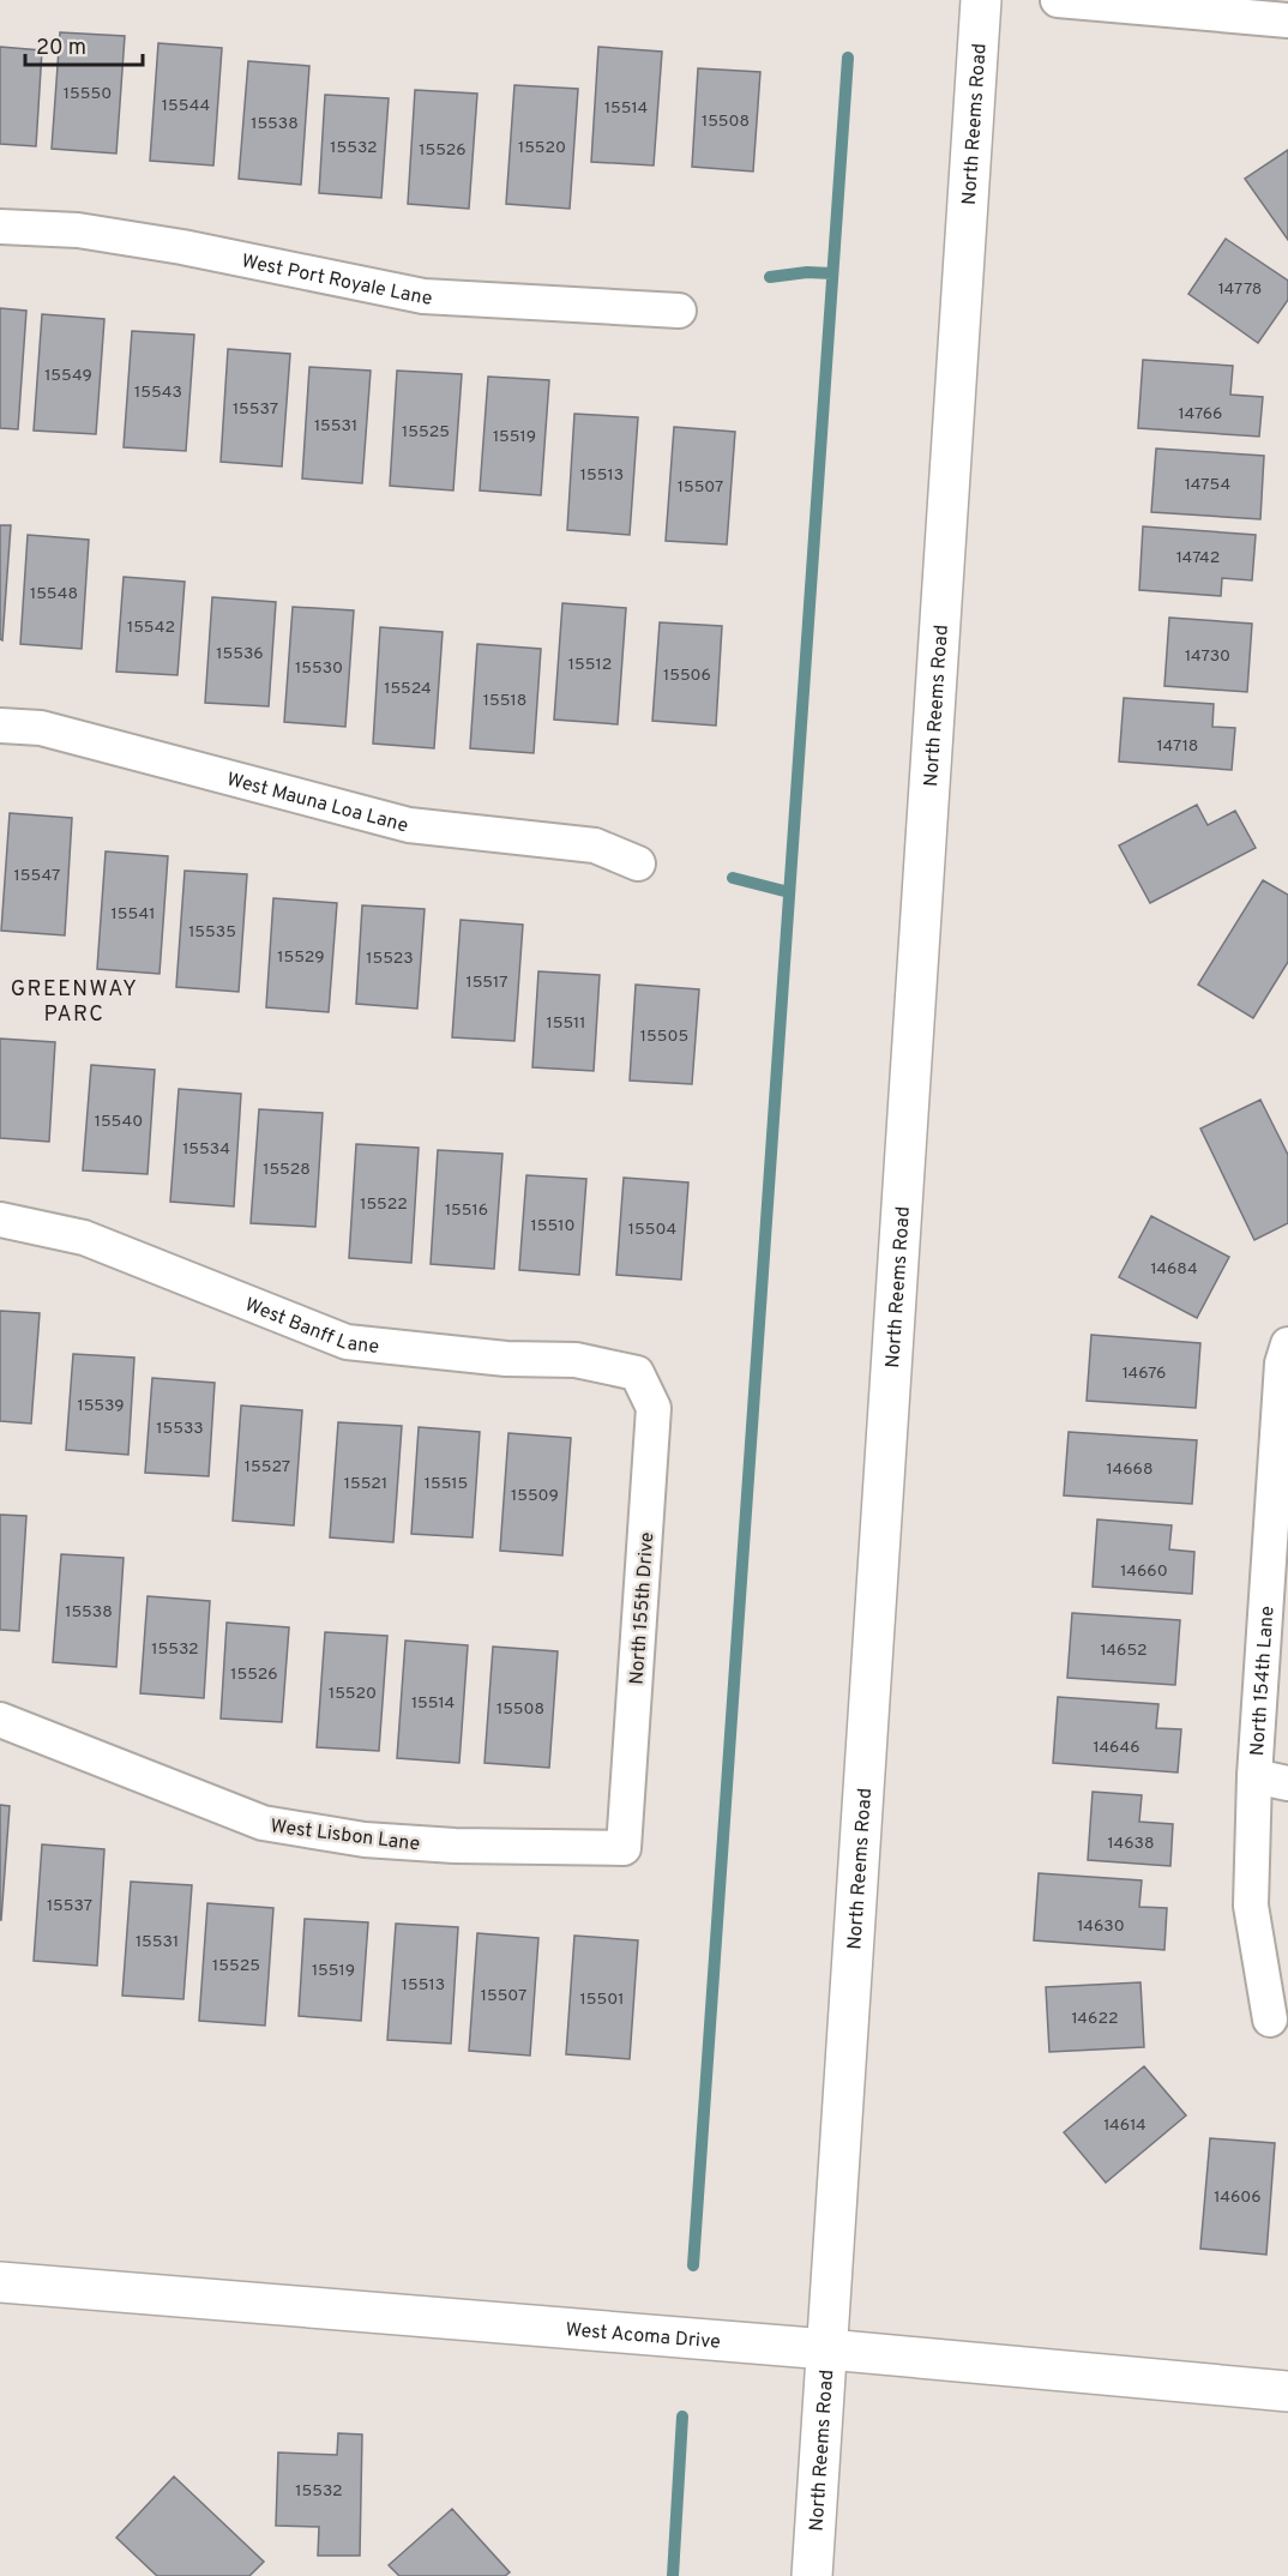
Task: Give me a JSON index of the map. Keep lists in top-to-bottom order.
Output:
{
  "streets": {
    "main road": ["North Reems Road", "West Acoma Drive"],
    "street": [
      "West Port Royale Lane",
      "West Mauna Loa Lane",
      "West Banff Lane",
      "North 155th Drive",
      "North 154th Lane",
      "West Lisbon Lane"
    ]
  },
  "crossings": [
    ["North Reems Road", "West Acoma Drive"],
    ["West Banff Lane", "North 155th Drive"],
    ["North 155th Drive", "West Lisbon Lane"]
  ],
  "districts": ["GREENWAY PARC"],
  "house_numbers": [
    "15550",
    "15544",
    "15514",
    "15508",
    "15538",
    "15532",
    "15520",
    "15526",
    "14778",
    "15549",
    "15543",
    "15537",
    "14766",
    "15531",
    "15525",
    "15519",
    "15513",
    "14754",
    "15507",
    "14742",
    "15548",
    "15542",
    "15536",
    "14730",
    "15512",
    "15530",
    "15506",
    "15524",
    "15518",
    "14718",
    "15547",
    "15541",
    "15535",
    "15529",
    "15523",
    "15517",
    "15511",
    "15505",
    "15540",
    "15534",
    "15528",
    "15522",
    "15516",
    "15510",
    "15504",
    "14684",
    "14676",
    "15539",
    "15533",
    "15527",
    "14668",
    "15521",
    "15515",
    "15509",
    "14660",
    "15538",
    "15532",
    "14652",
    "15526",
    "15520",
    "15514",
    "15508",
    "14646",
    "14638",
    "15537",
    "14630",
    "15531",
    "15525",
    "15519",
    "15513",
    "15507",
    "15501",
    "14622",
    "14614",
    "14606",
    "15532"
  ],
  "scale_bar": "20 m"
}
